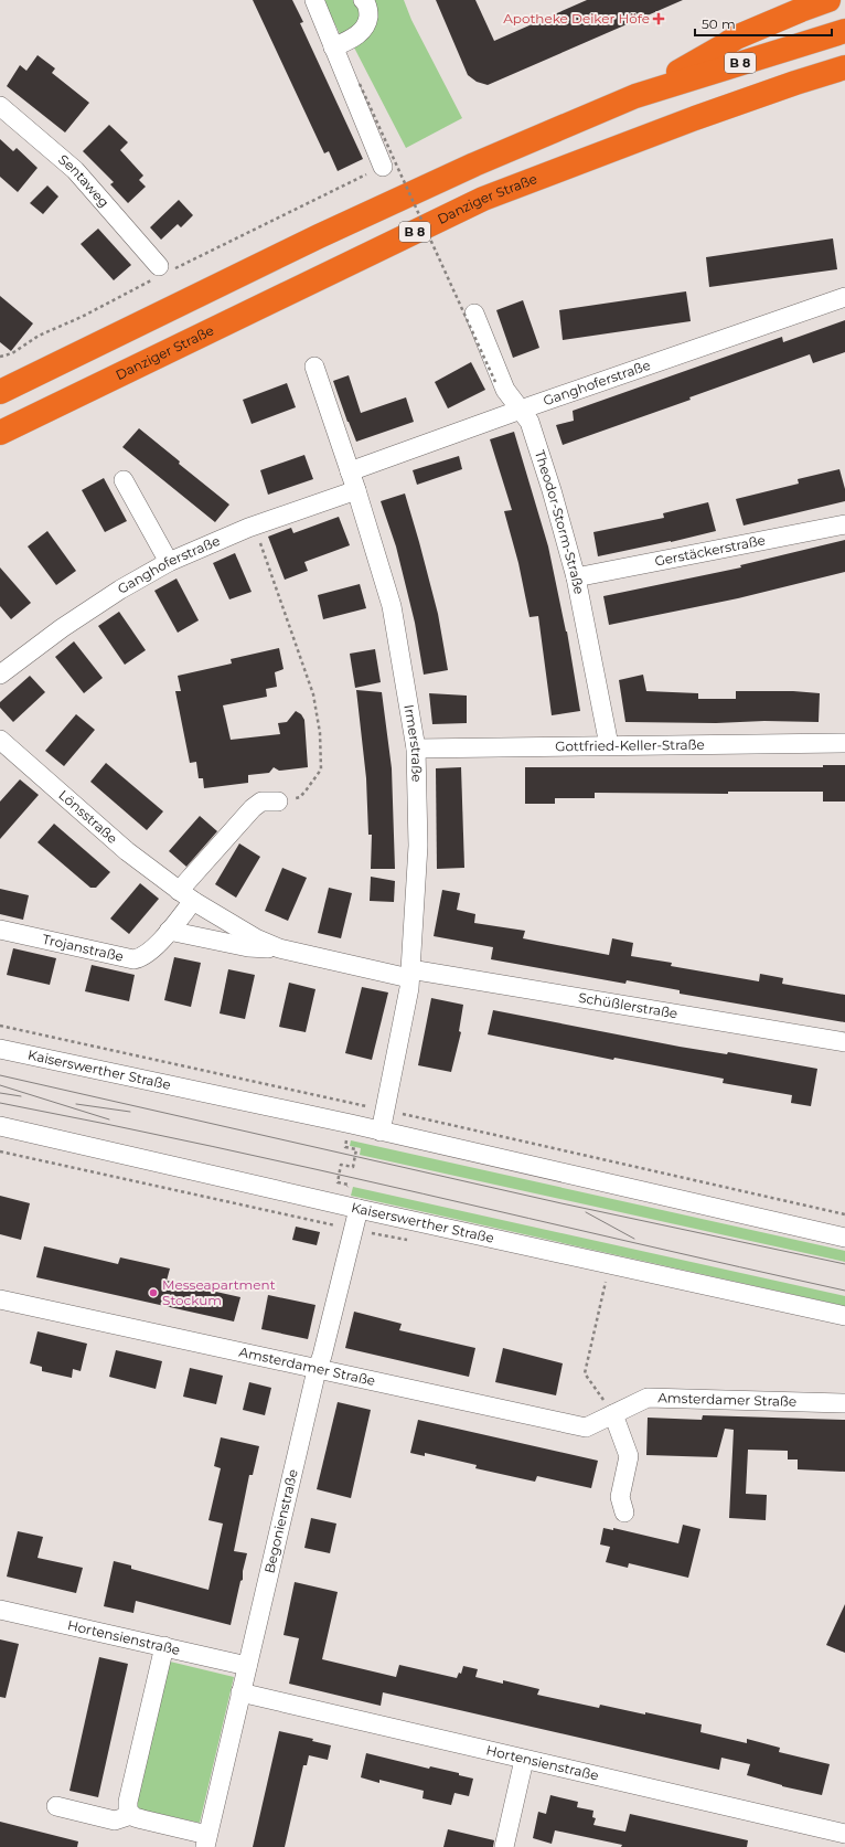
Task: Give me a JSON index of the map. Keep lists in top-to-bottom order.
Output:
{
  "streets": {
    "highway": ["B 8", "Danziger Straße"],
    "street": [
      "Sentaweg",
      "Ganghoferstraße",
      "Theodor-Storm-Straße",
      "Gerstäckerstraße",
      "Irmerstraße",
      "Gottfried-Keller-Straße",
      "Lönsstraße",
      "Trojanstraße",
      "Schüßlerstraße",
      "Kaiserswerther Straße",
      "Amsterdamer Straße",
      "Begonienstraße",
      "Hortensienstraße"
    ]
  },
  "crossings": [
    ["Ganghoferstraße", "Theodor-Storm-Straße"],
    ["Ganghoferstraße", "Irmerstraße"],
    ["Theodor-Storm-Straße", "Gerstäckerstraße"],
    ["Theodor-Storm-Straße", "Gottfried-Keller-Straße"],
    ["Irmerstraße", "Gottfried-Keller-Straße"],
    ["Irmerstraße", "Lönsstraße"],
    ["Irmerstraße", "Schüßlerstraße"],
    ["Irmerstraße", "Kaiserswerther Straße"],
    ["Lönsstraße", "Trojanstraße"],
    ["Lönsstraße", "Schüßlerstraße"],
    ["Kaiserswerther Straße", "Begonienstraße"],
    ["Amsterdamer Straße", "Begonienstraße"],
    ["Begonienstraße", "Hortensienstraße"]
  ],
  "places": {
    "health": ["Apotheke Deiker Höfe"],
    "other": ["Messeapartment Stockum"]
  },
  "scale_bar": "50 m"
}
